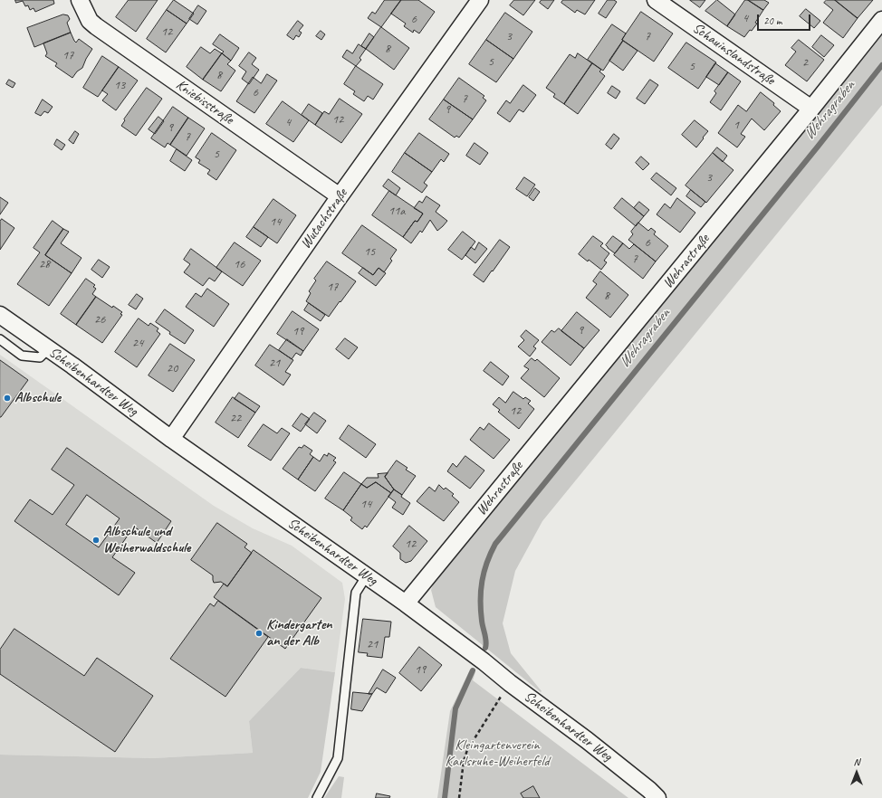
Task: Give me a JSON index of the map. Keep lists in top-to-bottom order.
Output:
{
  "streets": {
    "street": [
      "Schauinslandstraße",
      "Kniebisstraße",
      "Wutachstraße",
      "Wehrastraße",
      "Scheibenhardter Weg"
    ]
  },
  "crossings": [
    ["Schauinslandstraße", "Wehrastraße"],
    ["Kniebisstraße", "Wutachstraße"],
    ["Wutachstraße", "Scheibenhardter Weg"],
    ["Wehrastraße", "Scheibenhardter Weg"]
  ],
  "water": ["Wehragraben"],
  "parks": ["Kleingartenverein Karlsruhe-Weiherfeld"],
  "places": ["Albschule", "Albschule und Weiherwaldschule", "Kindergarten an der Alb"],
  "house_numbers": [
    "4",
    "6",
    "12",
    "3",
    "7",
    "8",
    "17",
    "5",
    "2",
    "5",
    "8",
    "13",
    "6",
    "7",
    "9",
    "12",
    "4",
    "1",
    "9",
    "7",
    "5",
    "3",
    "11a",
    "14",
    "6",
    "15",
    "7",
    "28",
    "16",
    "17",
    "8",
    "26",
    "9",
    "19",
    "24",
    "21",
    "20",
    "12",
    "22",
    "14",
    "12",
    "21",
    "19"
  ],
  "scale_bar": "20 m",
  "north": "top"
}
